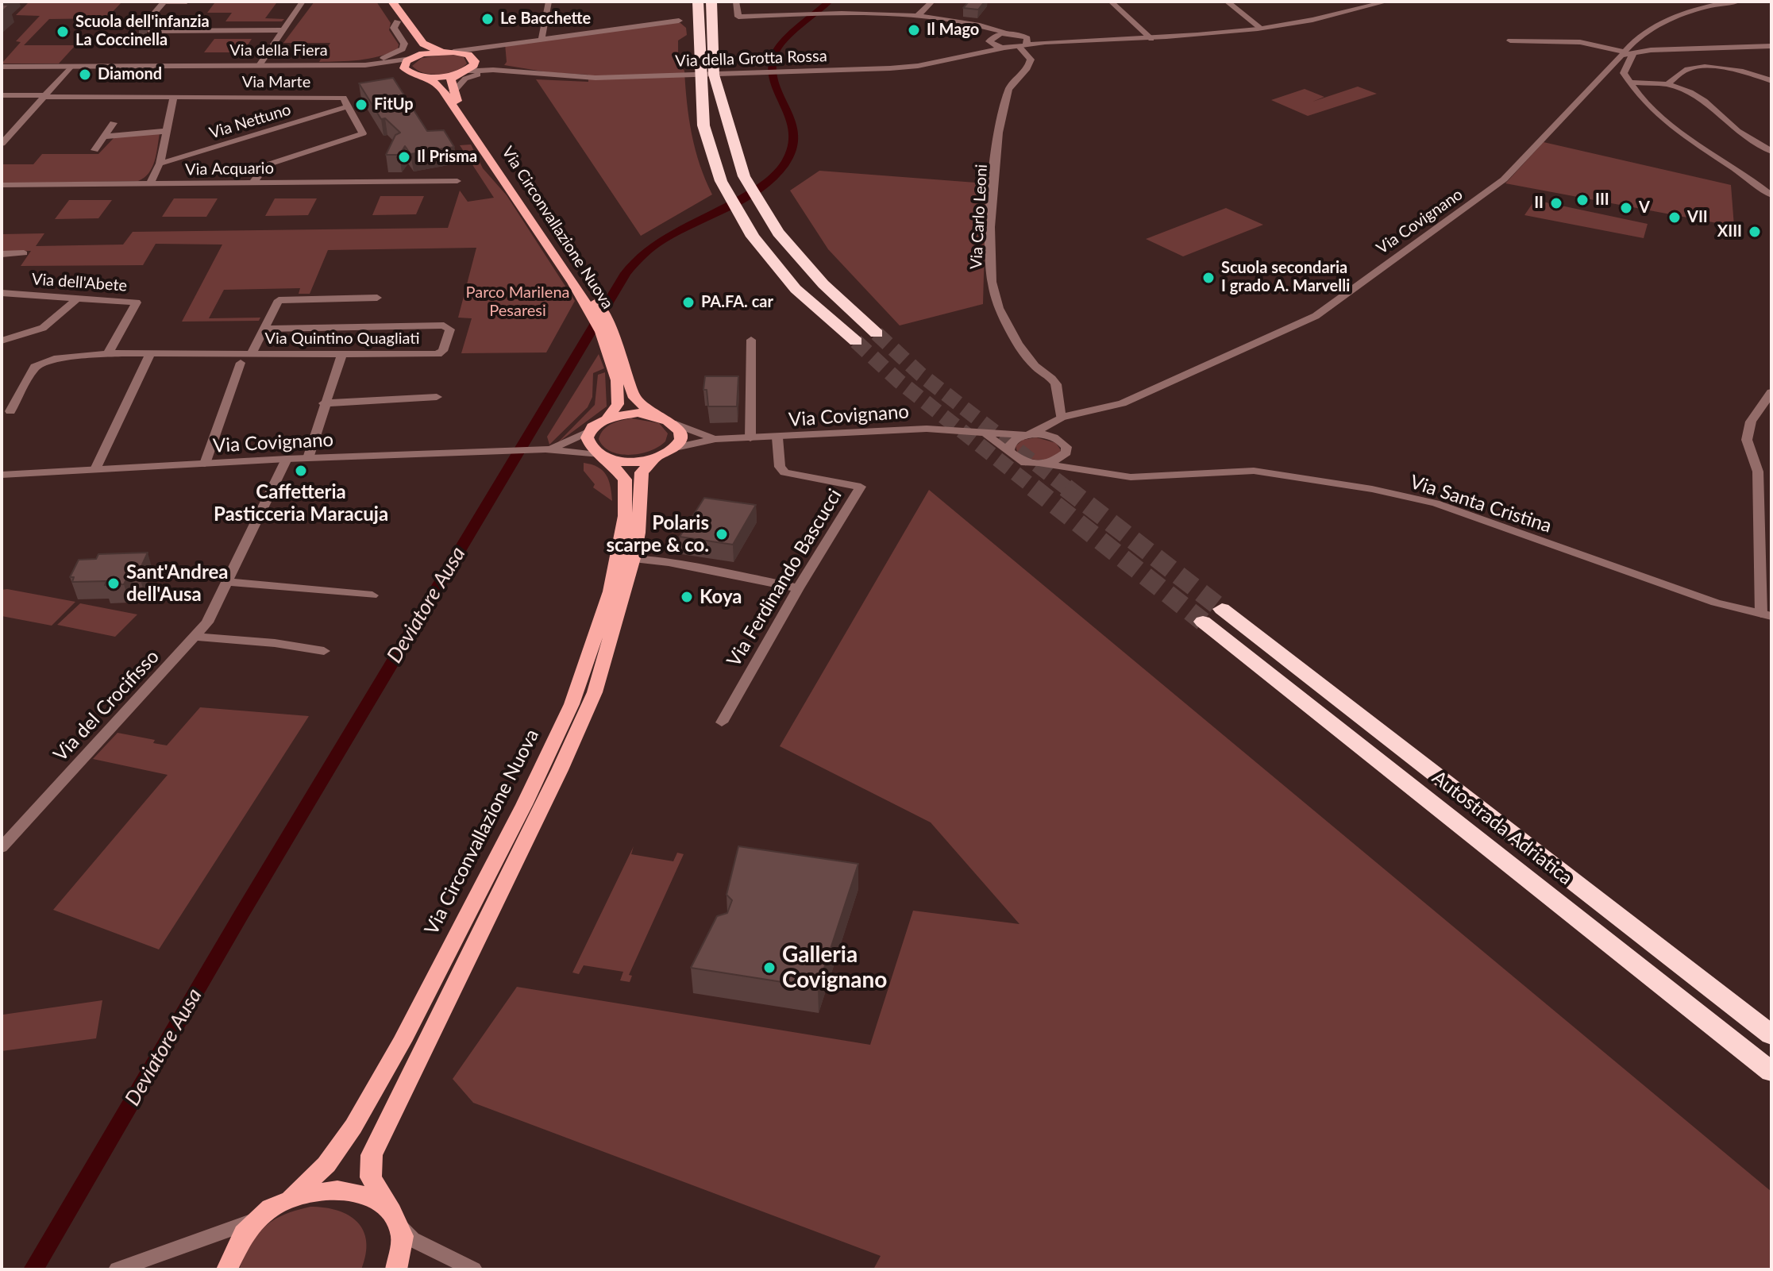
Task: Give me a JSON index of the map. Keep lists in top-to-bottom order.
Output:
{
  "streets": {
    "highway": ["Autostrada Adriatica"],
    "main road": ["Via Circonvallazione Nuova"],
    "street": [
      "Via della Fiera",
      "Via della Grotta Rossa",
      "Via Marte",
      "Via Nettuno",
      "Via Acquario",
      "Via Carlo Leoni",
      "Via Covignano",
      "Via dell'Abete",
      "Via Quintino Quagliati",
      "Via Santa Cristina",
      "Via Ferdinando Bascucci",
      "Via del Crocifisso"
    ]
  },
  "crossings": [
    ["Via della Fiera", "Via Circonvallazione Nuova"],
    ["Via della Grotta Rossa", "Via Carlo Leoni"],
    ["Via della Grotta Rossa", "Via Circonvallazione Nuova"],
    ["Via Marte", "Via Nettuno"],
    ["Via Carlo Leoni", "Via Covignano"],
    ["Via Covignano", "Via Circonvallazione Nuova"],
    ["Via Covignano", "Via Santa Cristina"],
    ["Via Covignano", "Via Ferdinando Bascucci"],
    ["Via Covignano", "Via del Crocifisso"]
  ],
  "water": ["Deviatore Ausa"],
  "parks": ["Parco Marilena Pesaresi"],
  "places": [
    "Le Bacchette",
    "Il Mago",
    "Scuola dell'infanzia La Coccinella",
    "Diamond",
    "FitUp",
    "Il Prisma",
    "III",
    "II",
    "V",
    "VII",
    "XIII",
    "Scuola secondaria I grado A. Marvelli",
    "PA.FA. car",
    "Caffetteria Pasticceria Maracuja",
    "Polaris scarpe & co.",
    "Sant'Andrea dell'Ausa",
    "Koya",
    "Galleria Covignano"
  ]
}
